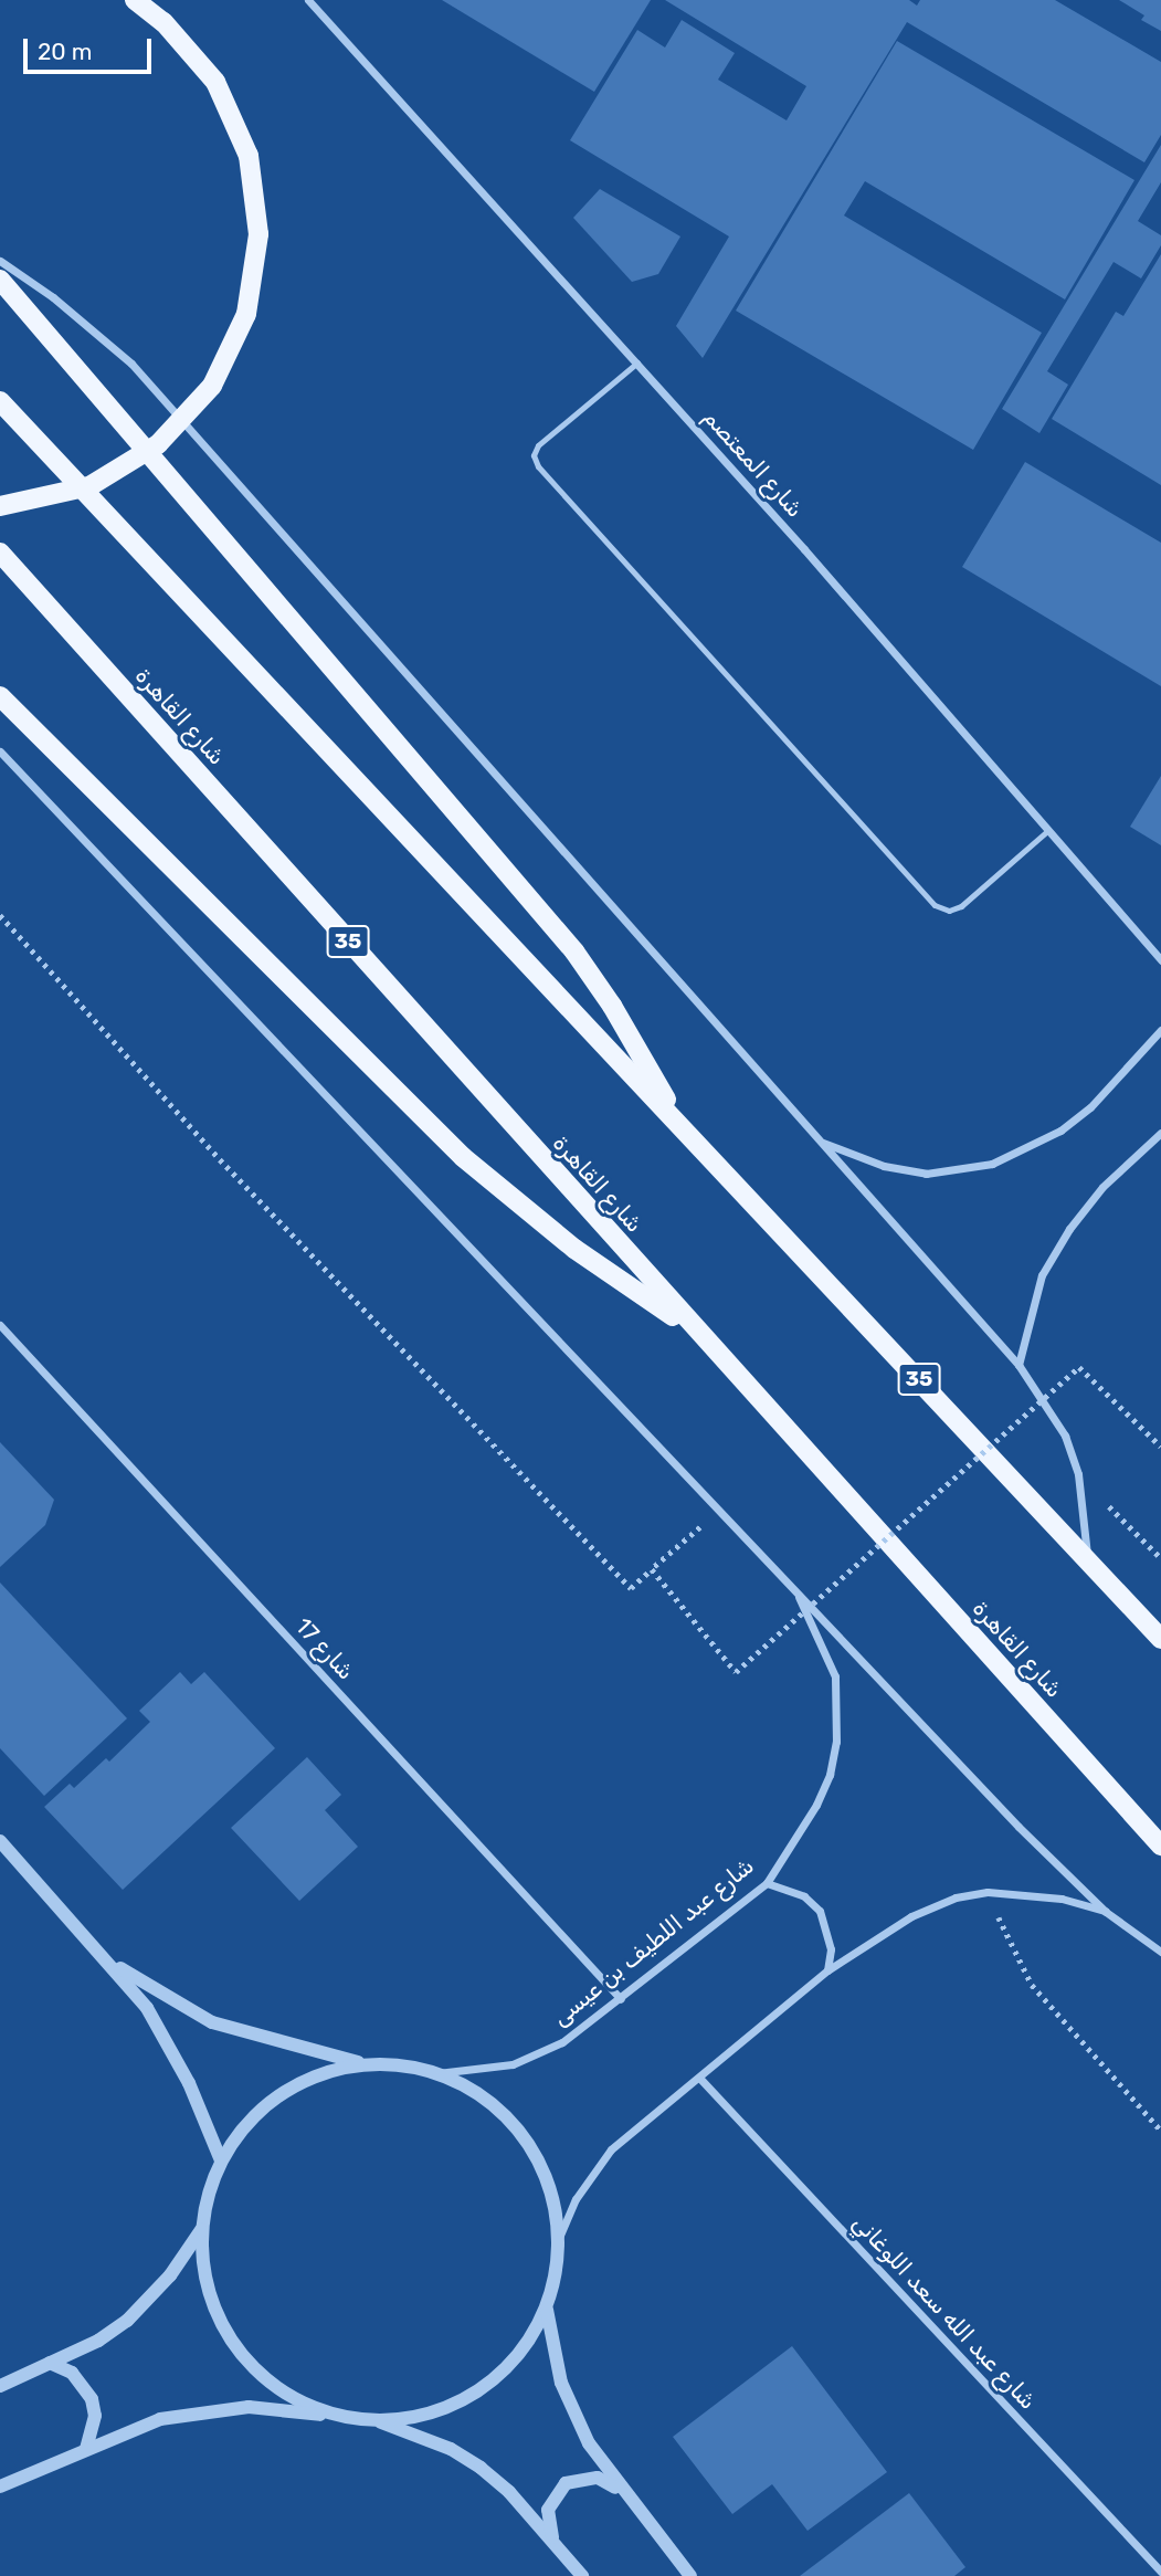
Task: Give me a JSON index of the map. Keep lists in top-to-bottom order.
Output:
{
  "streets": {
    "main road": ["شارع القاهرة", "35"],
    "street": [
      "شارع المعتصم",
      "شارع 17",
      "شارع عبد اللطيف بن عيسى",
      "شارع عبد الله سعد اللوغاني"
    ]
  },
  "crossings": [
    ["شارع 17", "شارع عبد اللطيف بن عيسى"]
  ],
  "scale_bar": "20 m"
}
